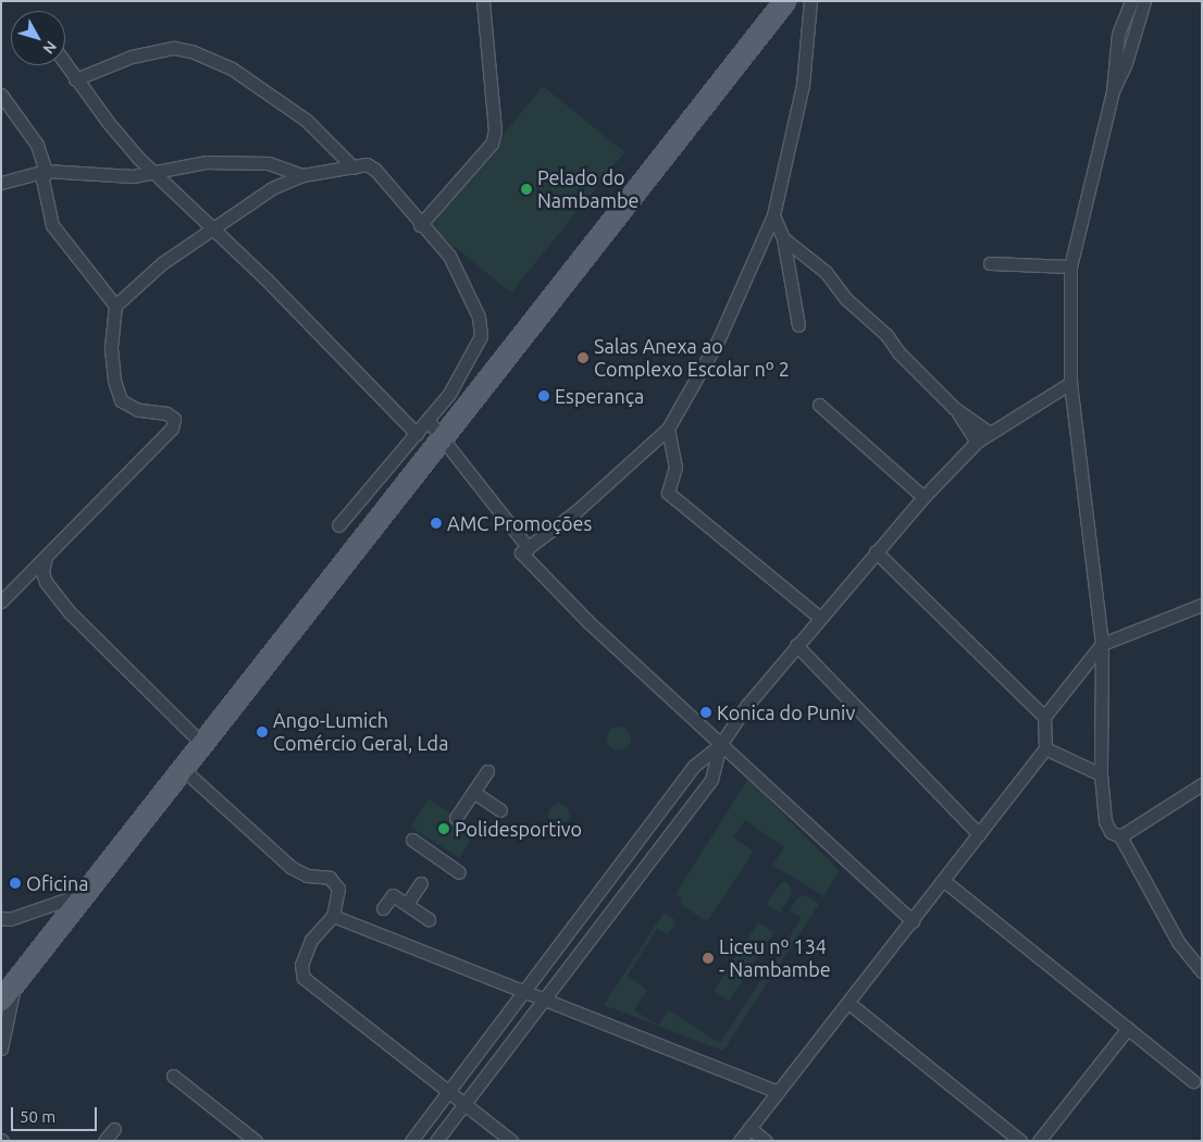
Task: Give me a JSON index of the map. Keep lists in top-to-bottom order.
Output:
{
  "places": [
    "Pelado do Nambambe",
    "Salas Anexa ao Complexo Escolar nº 2",
    "Esperança",
    "AMC Promoções",
    "Konica do Puniv",
    "Ango-Lumich Comércio Geral, Lda",
    "Polidesportivo",
    "Oficina",
    "Liceu nº 134 - Nambambe"
  ],
  "scale_bar": "50 m",
  "north": "bottom right"
}
